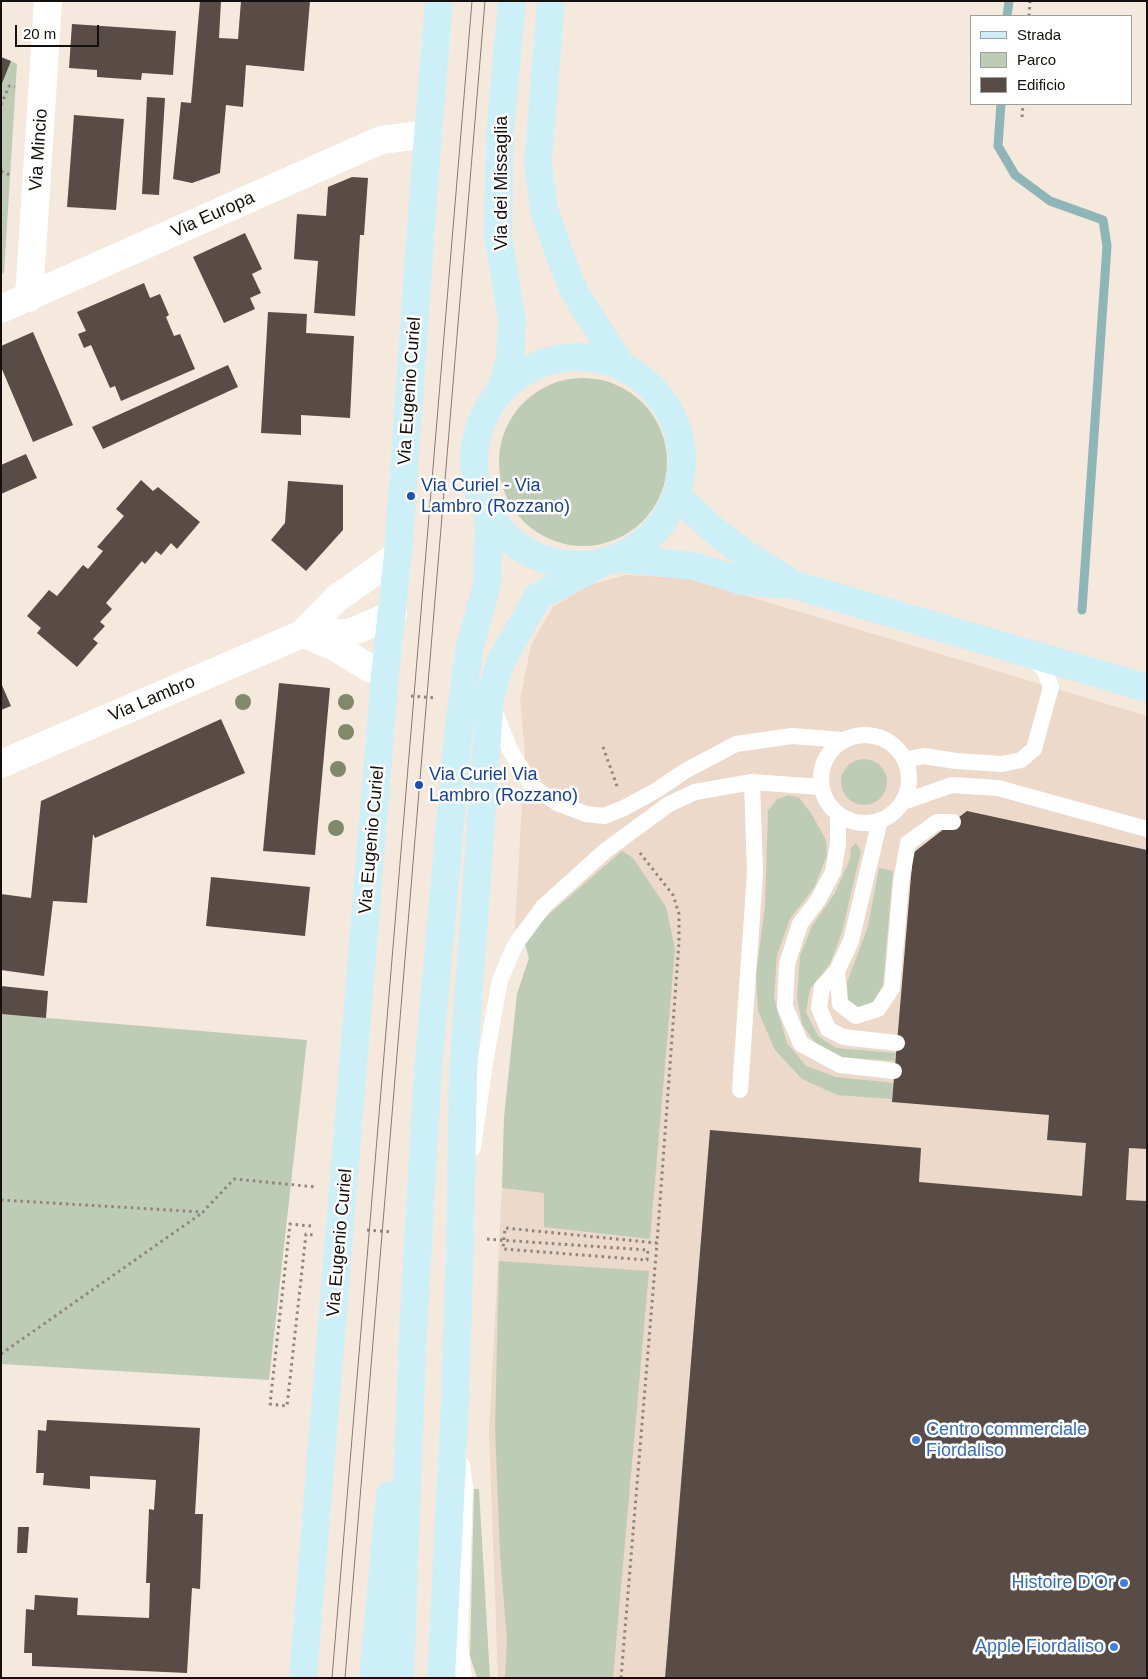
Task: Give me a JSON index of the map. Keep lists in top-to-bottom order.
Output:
{
  "streets": {
    "main road": ["Via dei Missaglia", "Via Eugenio Curiel"],
    "street": ["Via Mincio", "Via Europa", "Via Lambro"]
  },
  "crossings": [
    ["Via Mincio", "Via Europa"],
    ["Via Europa", "Via Eugenio Curiel"]
  ],
  "places": [
    "Via Curiel - Via Lambro (Rozzano)",
    "Via Curiel Via Lambro (Rozzano)",
    "Centro commerciale Fiordaliso",
    "Histoire D'Or",
    "Apple Fiordaliso"
  ],
  "legend": ["Strada", "Parco", "Edificio"],
  "scale_bar": "20 m"
}
